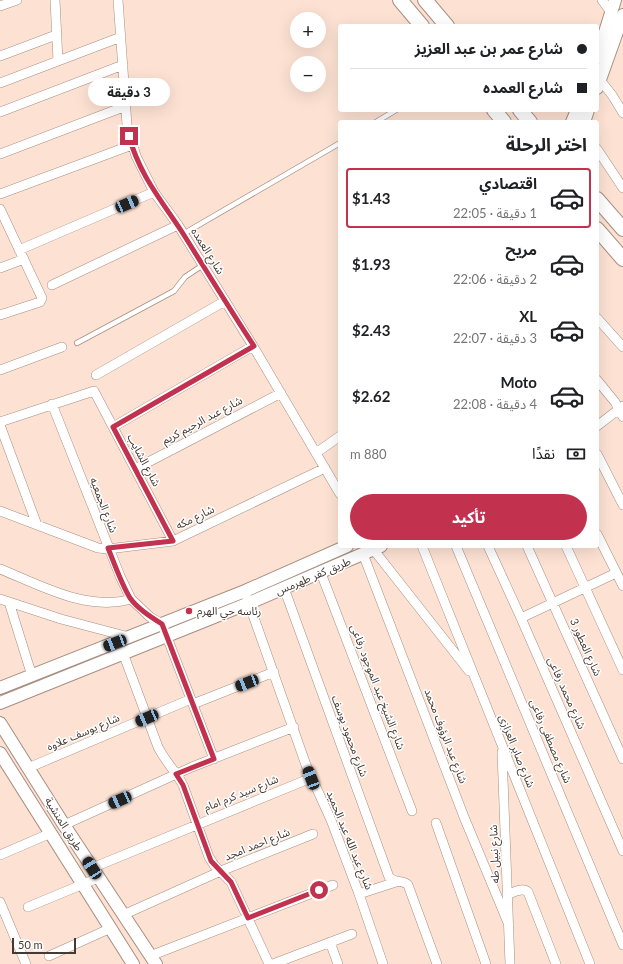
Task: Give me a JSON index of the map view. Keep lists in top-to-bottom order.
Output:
{
  "streets": {
    "street": [
      "شارع العمده",
      "شارع عبد الرحيم كريم",
      "شارع الشايب",
      "شارع الجمعيه",
      "شارع مكه",
      "طريق كفر طهرمس",
      "شارع العطور 3",
      "شارع الشيخ عبد الموجود رفاعى",
      "شارع محمد رفاعى",
      "شارع يوسف علاوه",
      "شارع محمود يوسف",
      "شارع عبد الرؤوف محمد",
      "شارع مصطفى رفاعى",
      "شارع صابر العزازى",
      "شارع سيد كرم امام",
      "طريق المنشية",
      "شارع عبد الله عبد الحميد",
      "شارع احمد امجد",
      "شارع نبيل طه"
    ]
  },
  "crossings": [
    ["شارع العمده", "شارع عبد الرحيم كريم"],
    ["شارع العمده", "شارع مكه"],
    ["شارع عبد الرحيم كريم", "شارع الشايب"],
    ["شارع الشايب", "شارع الجمعيه"],
    ["شارع الشايب", "شارع مكه"],
    ["شارع الجمعيه", "شارع مكه"],
    ["شارع الجمعيه", "طريق كفر طهرمس"],
    ["طريق كفر طهرمس", "شارع الشيخ عبد الموجود رفاعى"],
    ["طريق كفر طهرمس", "شارع محمود يوسف"],
    ["طريق كفر طهرمس", "شارع عبد الرؤوف محمد"],
    ["طريق كفر طهرمس", "شارع عبد الله عبد الحميد"],
    ["شارع يوسف علاوه", "طريق المنشية"],
    ["شارع يوسف علاوه", "شارع عبد الله عبد الحميد"],
    ["شارع عبد الرؤوف محمد", "شارع نبيل طه"],
    ["شارع صابر العزازى", "شارع نبيل طه"],
    ["شارع سيد كرم امام", "طريق المنشية"],
    ["شارع سيد كرم امام", "شارع عبد الله عبد الحميد"],
    ["طريق المنشية", "شارع احمد امجد"]
  ],
  "places": ["رئاسه حي الهرم"],
  "scale_bar": "50 m",
  "page": {
    "map_buttons": ["+", "−"],
    "banner": ["شارع عمر بن عبد العزيز", "شارع العمده"],
    "bubble": "3 دقيقة",
    "heading": "اختر الرحلة",
    "list": [
      {
        "name": "اقتصادي",
        "note": "1 دقيقة · 22:05",
        "value": "$1.43"
      },
      {
        "name": "مريح",
        "note": "2 دقيقة · 22:06",
        "value": "$1.93"
      },
      {
        "name": "XL",
        "note": "3 دقيقة · 22:07",
        "value": "$2.43"
      },
      {
        "name": "Moto",
        "note": "4 دقيقة · 22:08",
        "value": "$2.62"
      }
    ],
    "pay": ["نقدًا", "880 m"],
    "buttons": "تأكيد",
    "scale": "50 m"
  }
}
